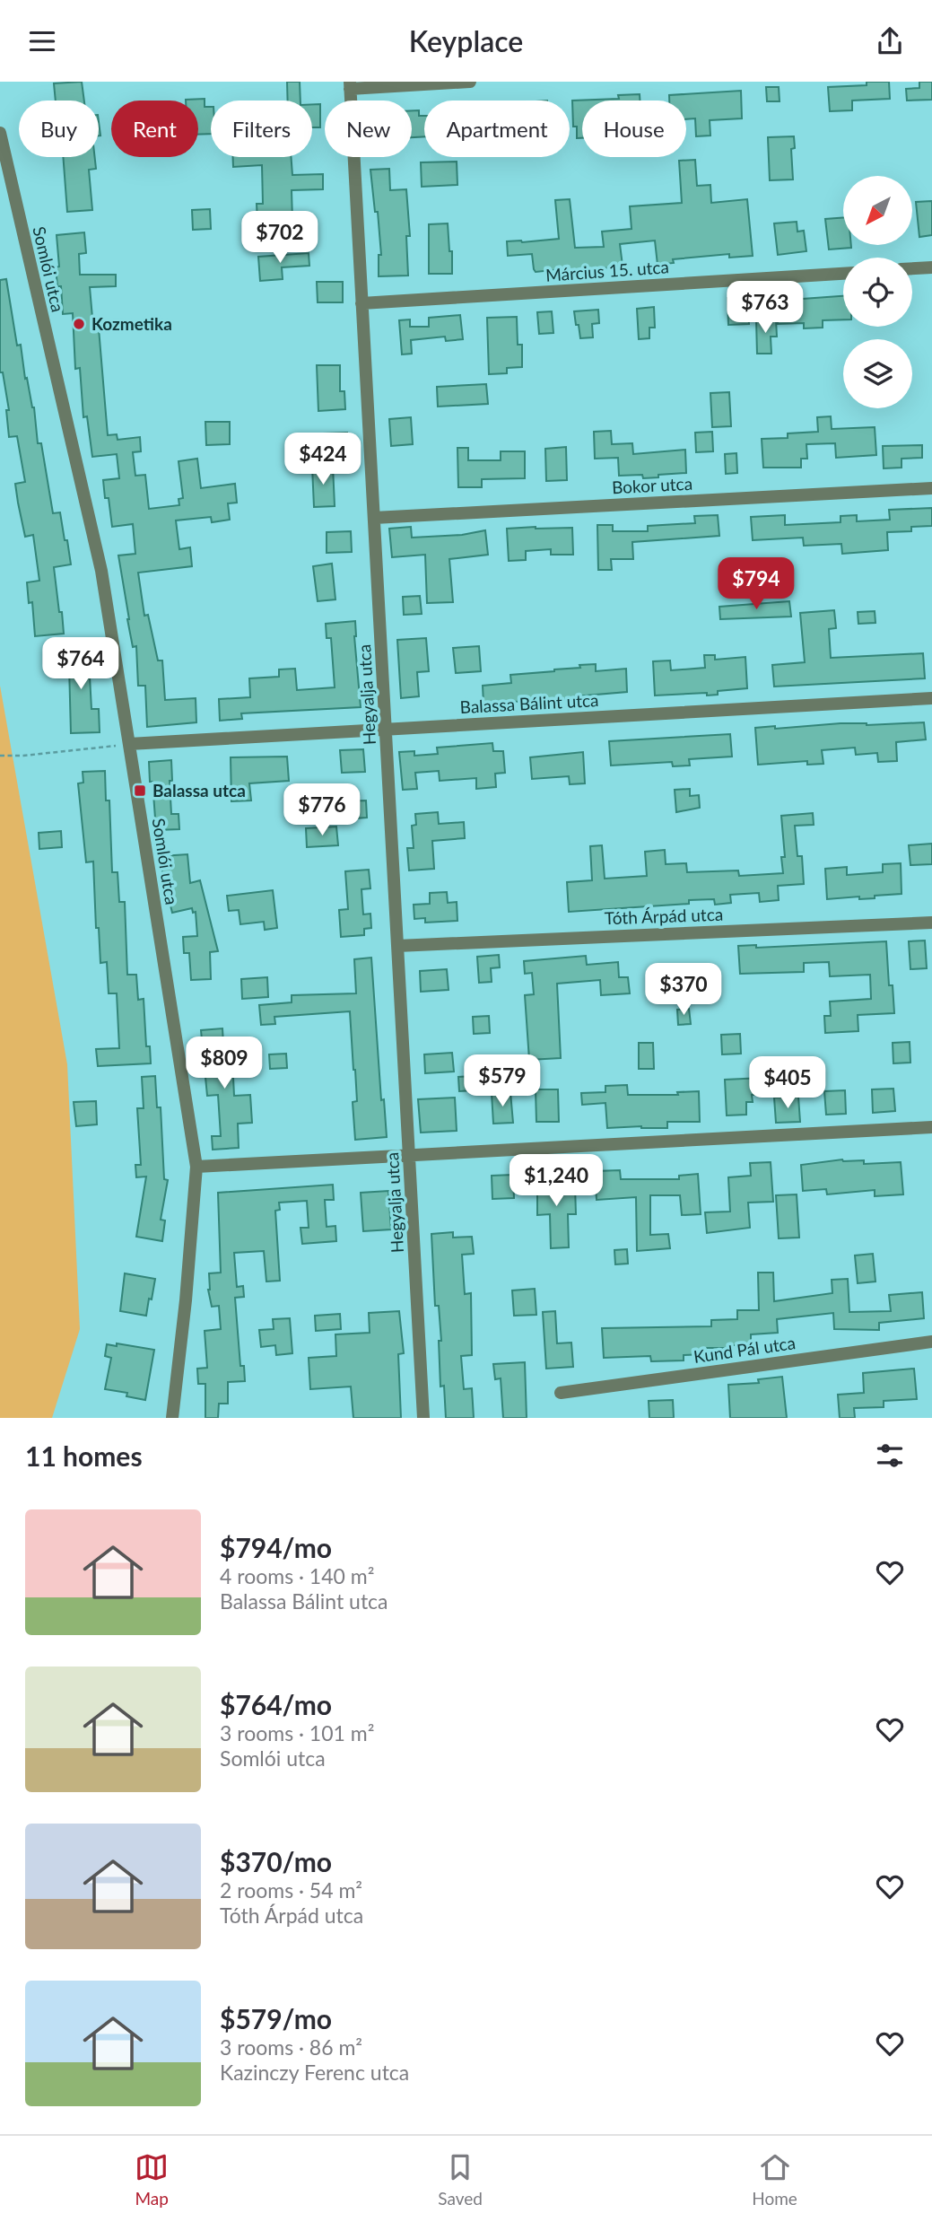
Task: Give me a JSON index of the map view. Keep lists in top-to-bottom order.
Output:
{
  "streets": {
    "street": [
      "Somlói utca",
      "Március 15. utca",
      "Bokor utca",
      "Hegyalja utca",
      "Balassa Bálint utca",
      "Tóth Árpád utca",
      "Kund Pál utca"
    ]
  },
  "crossings": [
    ["Somlói utca", "Balassa Bálint utca"],
    ["Március 15. utca", "Hegyalja utca"],
    ["Bokor utca", "Hegyalja utca"],
    ["Hegyalja utca", "Balassa Bálint utca"],
    ["Hegyalja utca", "Tóth Árpád utca"]
  ],
  "places": {
    "other": ["Kozmetika"],
    "transit": ["Balassa utca"]
  },
  "north": "bottom left",
  "page": {
    "header": "Keyplace",
    "chip": [
      "Buy",
      "Rent",
      "Filters",
      "New",
      "Apartment",
      "House"
    ],
    "price": [
      "$702",
      "$763",
      "$424",
      "$794",
      "$764",
      "$776",
      "$370",
      "$809",
      "$579",
      "$405",
      "$1,240"
    ],
    "heading": "11 homes",
    "list": [
      {
        "name": "$794/mo",
        "note": "4 rooms · 140 m² · Balassa Bálint utca"
      },
      {
        "name": "$764/mo",
        "note": "3 rooms · 101 m² · Somlói utca"
      },
      {
        "name": "$370/mo",
        "note": "2 rooms · 54 m² · Tóth Árpád utca"
      },
      {
        "name": "$579/mo",
        "note": "3 rooms · 86 m² · Kazinczy Ferenc utca"
      }
    ],
    "tabs": ["Map", "Saved", "Home"]
  }
}
